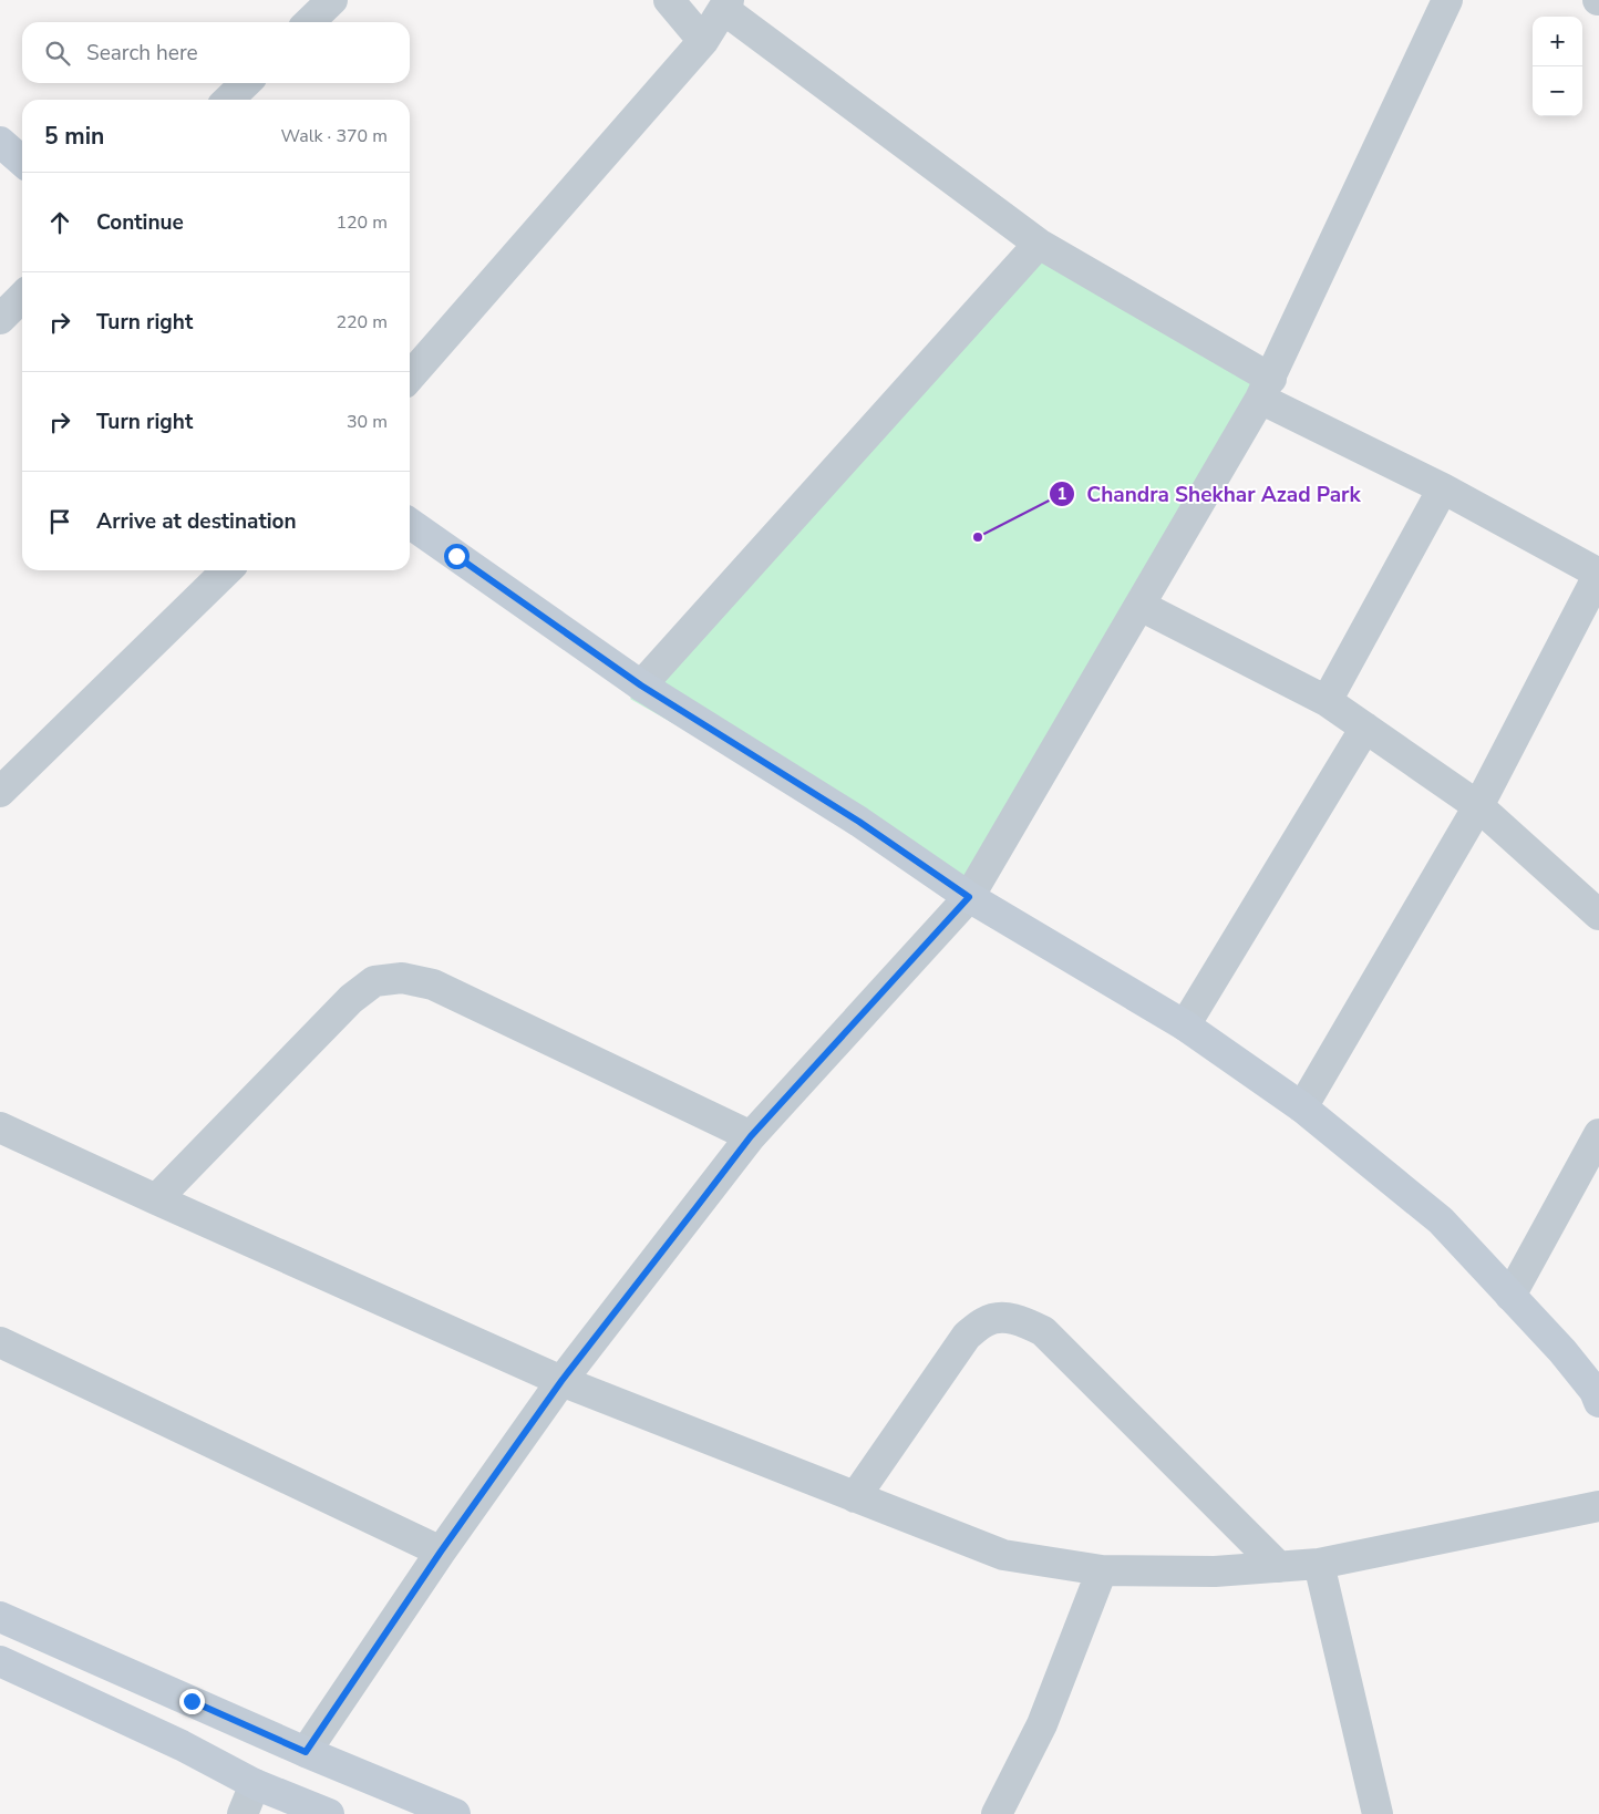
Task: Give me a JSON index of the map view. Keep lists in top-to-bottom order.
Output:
{
  "places": ["Chandra Shekhar Azad Park"],
  "page": {
    "map_buttons": ["+", "−"],
    "search": "Search here",
    "heading": ["5 min", "Walk · 370 m"],
    "list": [
      ["Continue", "120 m"],
      ["Turn right", "220 m"],
      ["Turn right", "30 m"],
      "Arrive at destination"
    ]
  }
}
